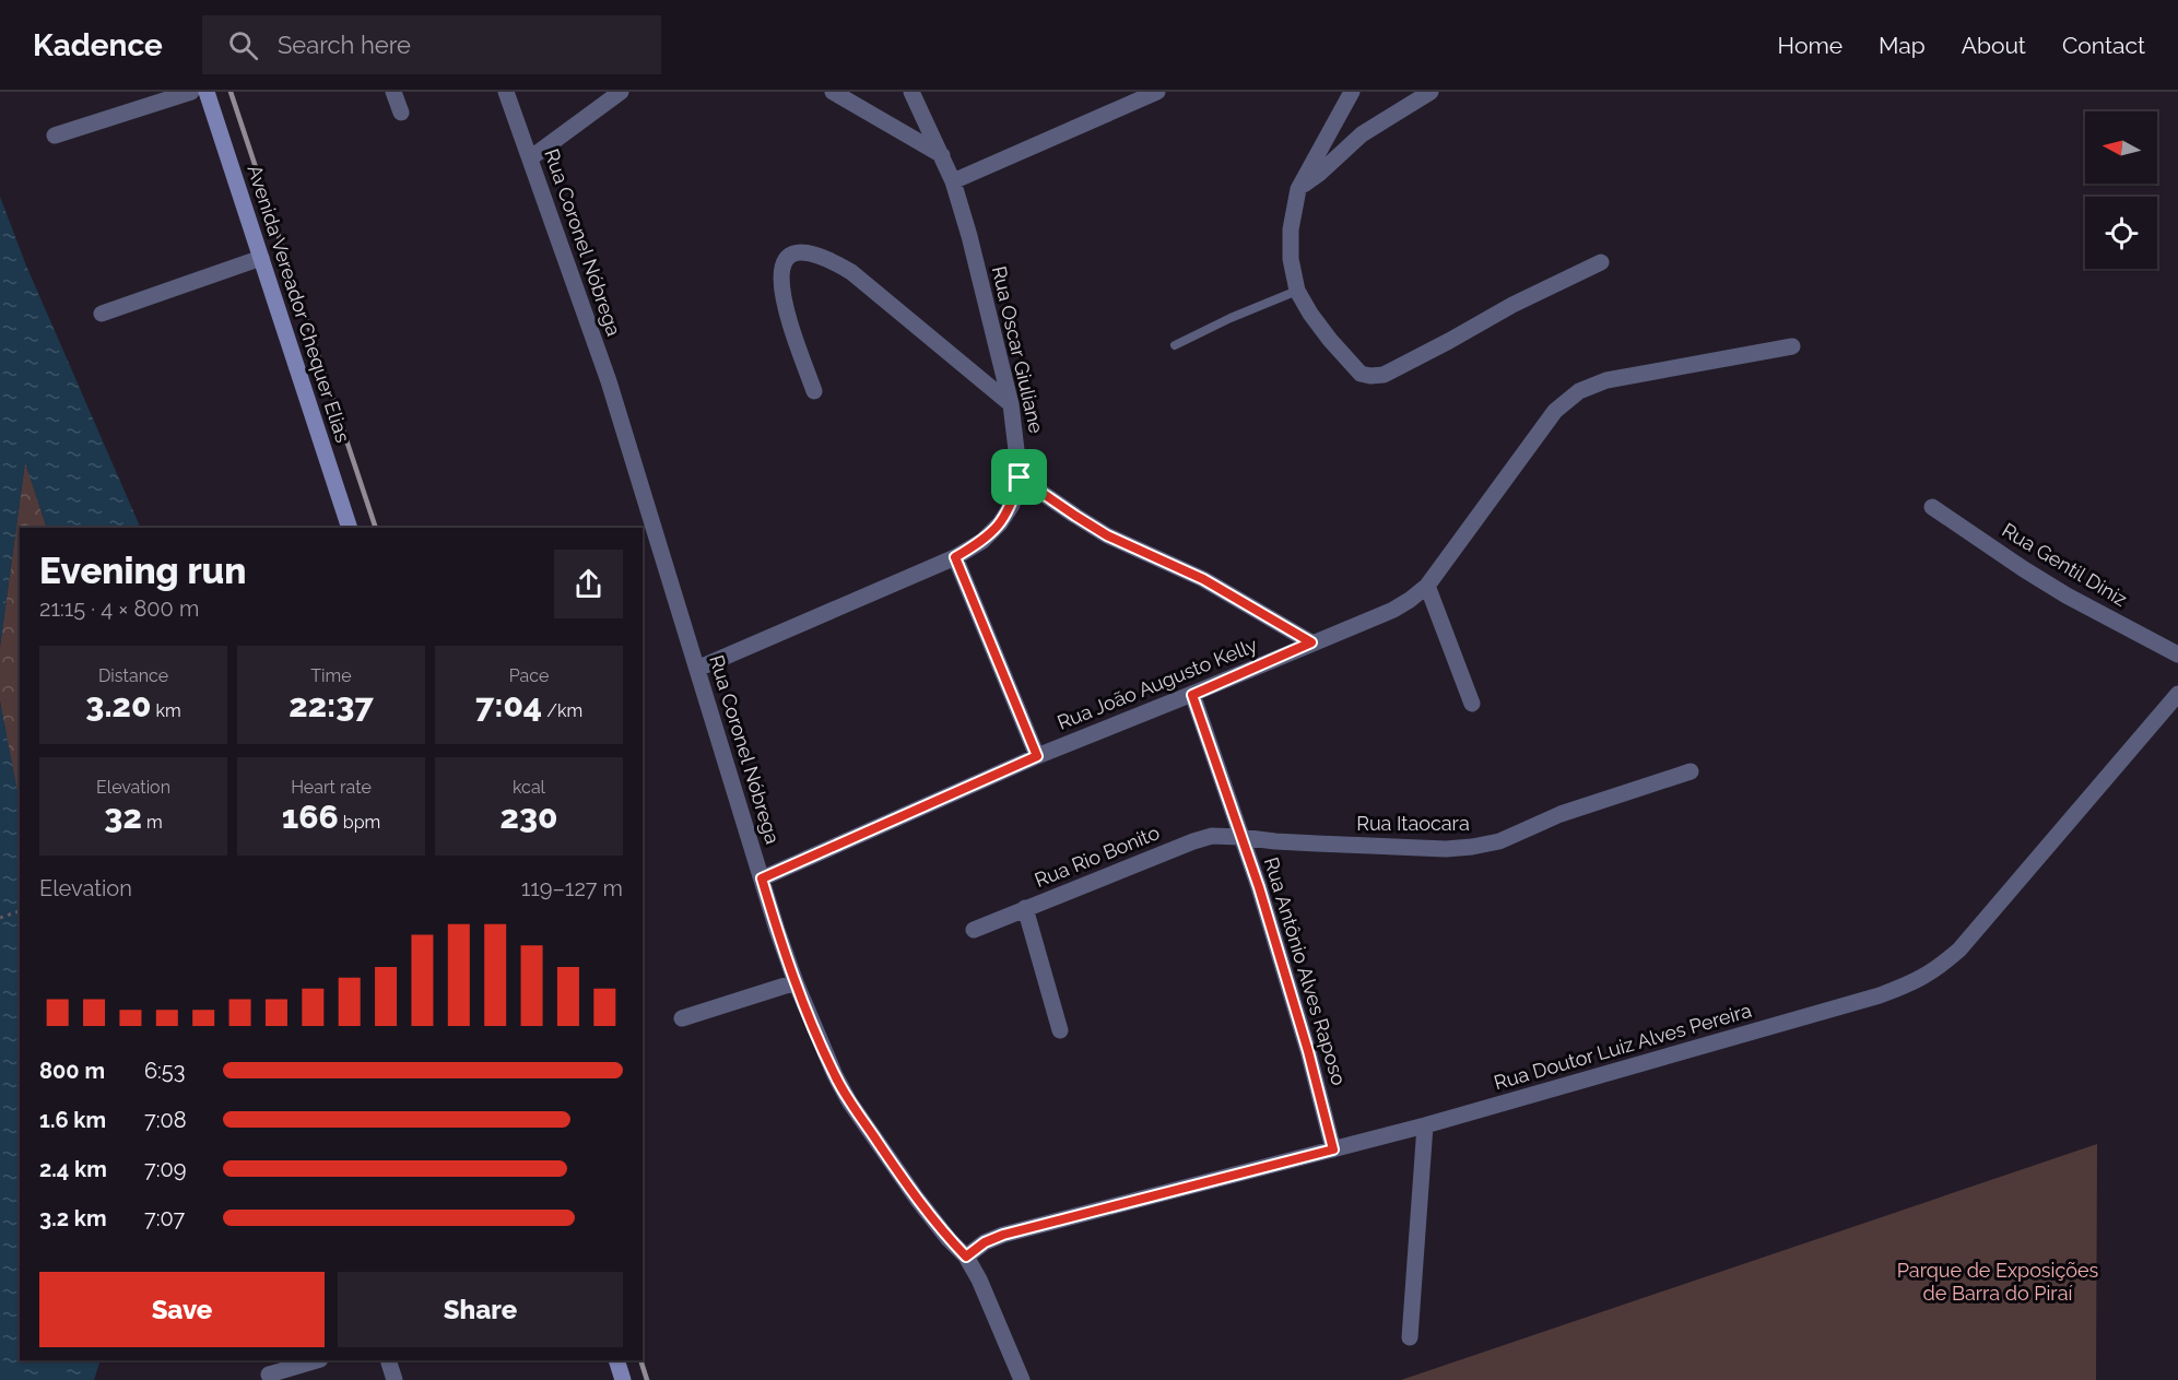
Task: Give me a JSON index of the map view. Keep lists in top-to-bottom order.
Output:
{
  "streets": {
    "main road": ["Avenida Vereador Chequer Elias"],
    "street": [
      "Rua Coronel Nóbrega",
      "Rua Oscar Giuliane",
      "Rua Gentil Diniz",
      "Rua João Augusto Kelly",
      "Rua Itaocara",
      "Rua Rio Bonito",
      "Rua Antônio Alves Raposo",
      "Rua Doutor Luiz Alves Pereira"
    ]
  },
  "crossings": [
    ["Rua Coronel Nóbrega", "Rua Oscar Giuliane"],
    ["Rua Coronel Nóbrega", "Rua João Augusto Kelly"],
    ["Rua Coronel Nóbrega", "Rua Doutor Luiz Alves Pereira"],
    ["Rua João Augusto Kelly", "Rua Antônio Alves Raposo"],
    ["Rua Itaocara", "Rua Rio Bonito"],
    ["Rua Itaocara", "Rua Antônio Alves Raposo"],
    ["Rua Rio Bonito", "Rua Antônio Alves Raposo"],
    ["Rua Antônio Alves Raposo", "Rua Doutor Luiz Alves Pereira"]
  ],
  "parks": ["Parque de Exposições de Barra do Piraí"],
  "north": "left",
  "page": {
    "header": "Kadence",
    "search": "Search here",
    "nav": [
      "Home",
      "Map",
      "About",
      "Contact"
    ],
    "heading": ["Evening run", "21:15 · 4 × 800 m"],
    "stats": [
      ["Distance", "3.20 km"],
      ["Time", "22:37"],
      ["Pace", "7:04 /km"],
      ["Elevation", "32 m"],
      ["Heart rate", "166 bpm"],
      ["kcal", "230"]
    ],
    "chart": ["Elevation", "119–127 m"],
    "list": [
      {
        "name": "800 m",
        "note": "6:53"
      },
      {
        "name": "1.6 km",
        "note": "7:08"
      },
      {
        "name": "2.4 km",
        "note": "7:09"
      },
      {
        "name": "3.2 km",
        "note": "7:07"
      }
    ],
    "buttons": ["Save", "Share"]
  }
}
